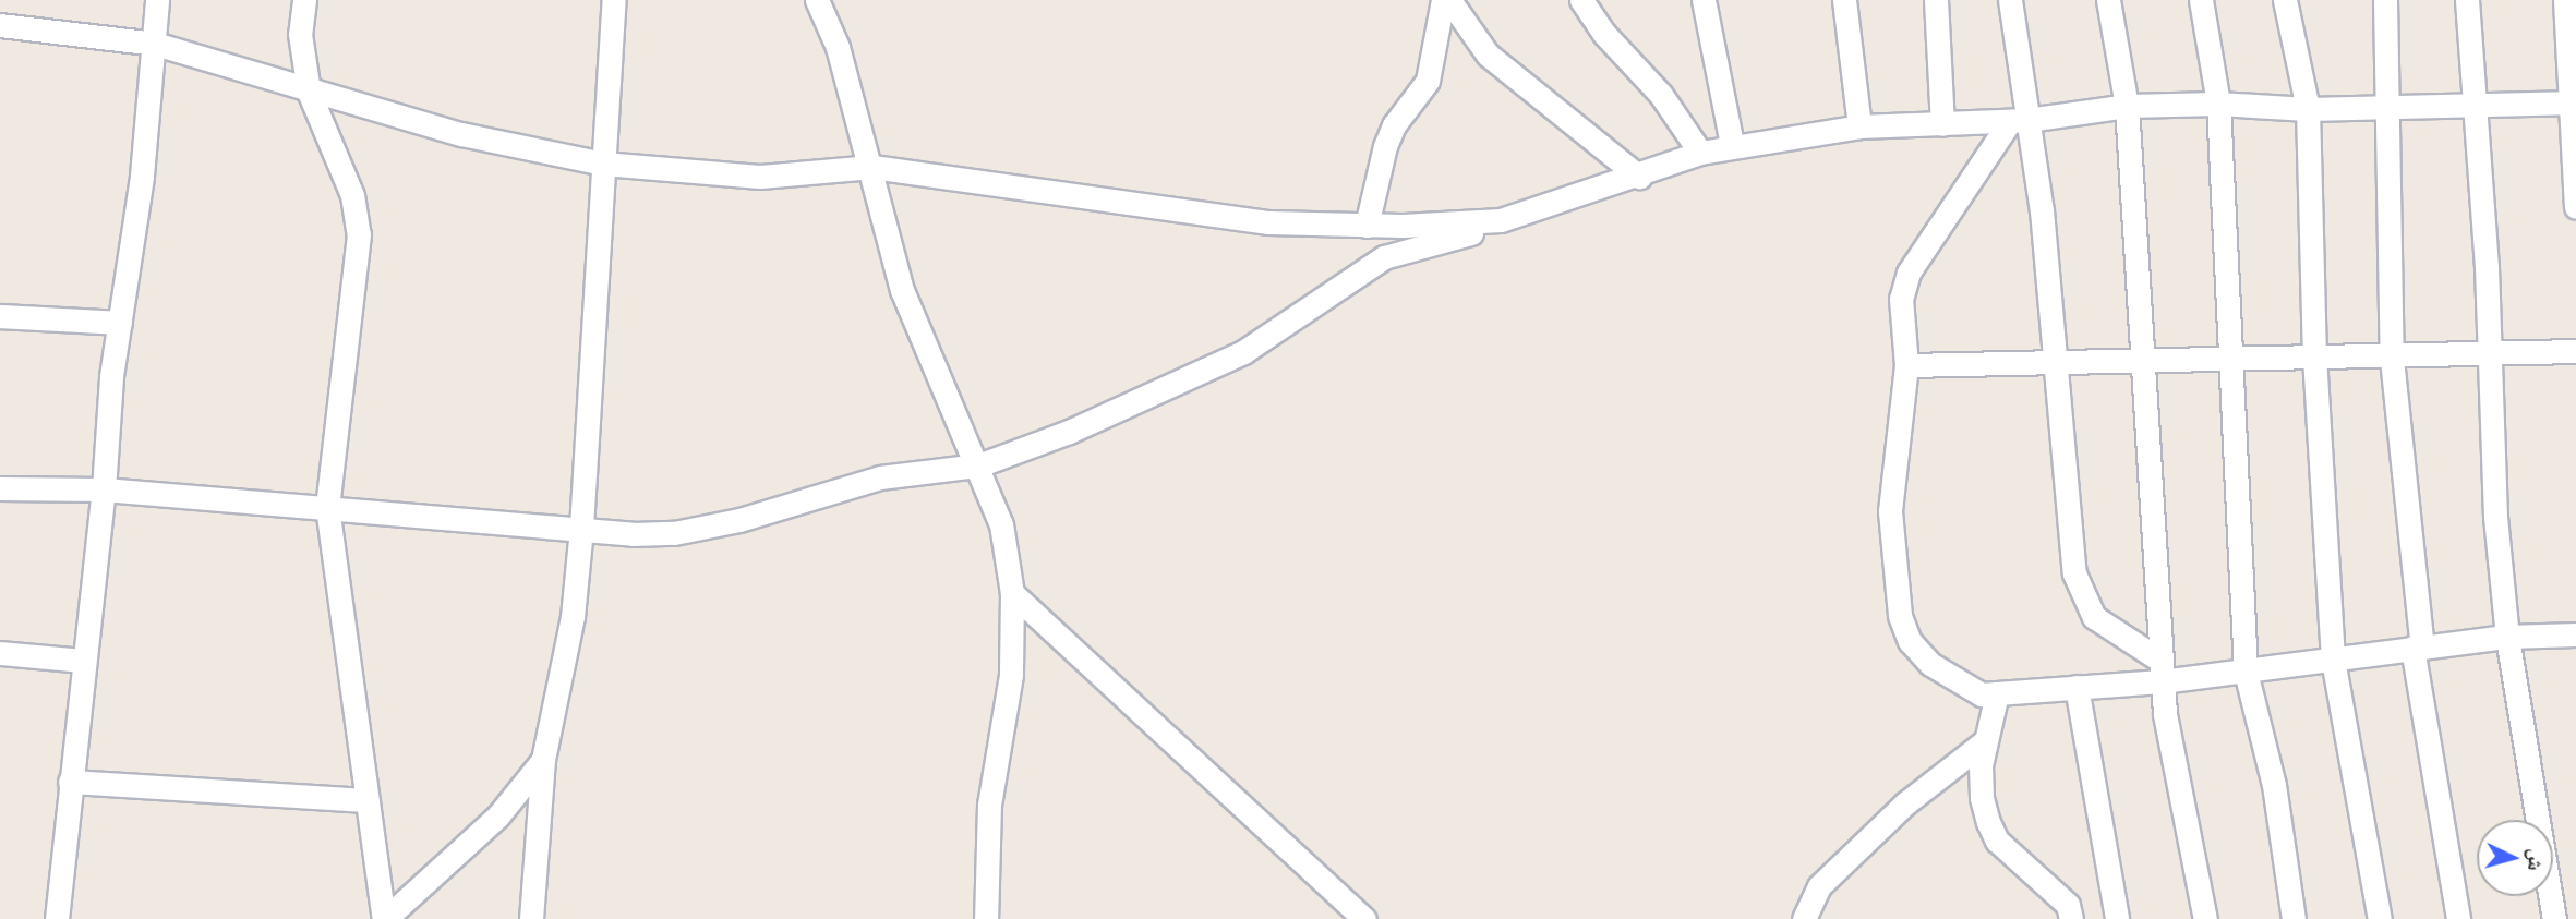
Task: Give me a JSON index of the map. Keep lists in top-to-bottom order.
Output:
{
  "north": "right"
}
